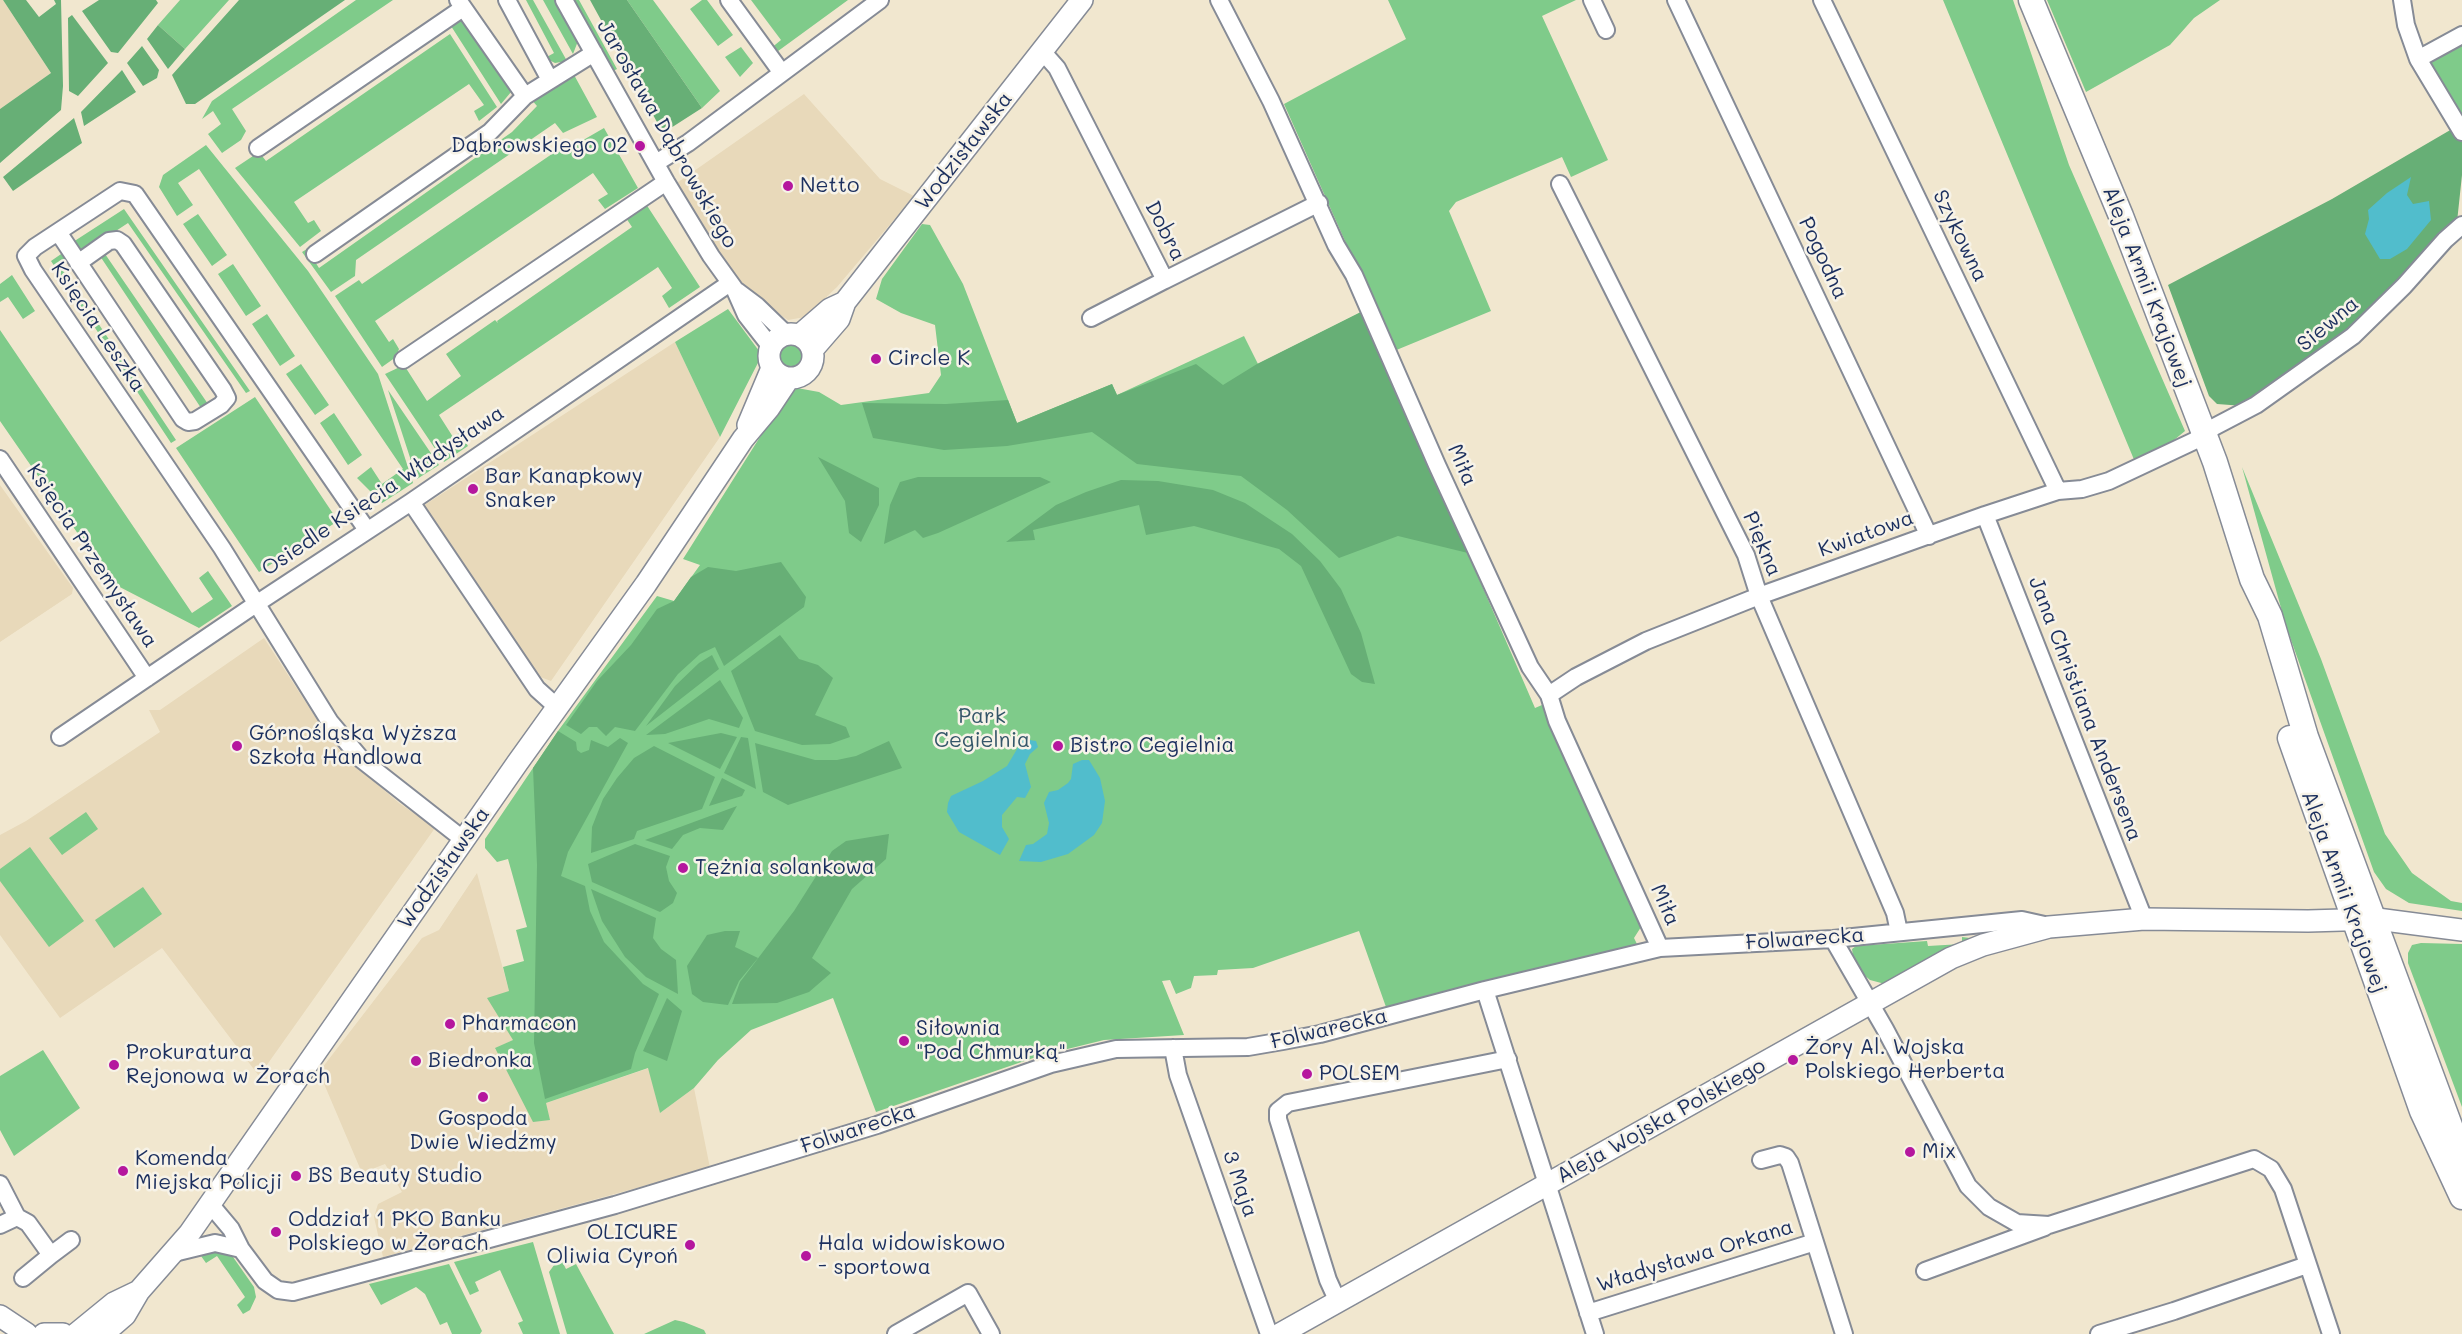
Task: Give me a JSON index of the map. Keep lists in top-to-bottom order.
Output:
{
  "streets": {
    "main road": ["Aleja Armii Krajowej"],
    "street": [
      "Jarosława Dąbrowskiego",
      "Wodzisławska",
      "Dobra",
      "Szykowna",
      "Pogodna",
      "Siewna",
      "Księcia Leszka",
      "Miła",
      "Osiedle Księcia Władysława",
      "Kwiatowa",
      "Piękna",
      "Księcia Przemysława",
      "Jana Christiana Andersena",
      "Folwarecka",
      "Aleja Wojska Polskiego",
      "3 Maja",
      "Władysława Orkana"
    ]
  },
  "crossings": [
    ["Jarosława Dąbrowskiego", "Wodzisławska"],
    ["Jarosława Dąbrowskiego", "Osiedle Księcia Władysława"],
    ["Wodzisławska", "Dobra"],
    ["Wodzisławska", "Księcia Leszka"],
    ["Wodzisławska", "Folwarecka"],
    ["Dobra", "Miła"],
    ["Szykowna", "Kwiatowa"],
    ["Pogodna", "Kwiatowa"],
    ["Aleja Armii Krajowej", "Siewna"],
    ["Aleja Armii Krajowej", "Kwiatowa"],
    ["Aleja Armii Krajowej", "Folwarecka"],
    ["Siewna", "Kwiatowa"],
    ["Księcia Leszka", "Osiedle Księcia Władysława"],
    ["Miła", "Kwiatowa"],
    ["Miła", "Folwarecka"],
    ["Osiedle Księcia Władysława", "Księcia Przemysława"],
    ["Kwiatowa", "Piękna"],
    ["Kwiatowa", "Jana Christiana Andersena"],
    ["Piękna", "Folwarecka"],
    ["Jana Christiana Andersena", "Folwarecka"],
    ["Folwarecka", "Aleja Wojska Polskiego"],
    ["Folwarecka", "3 Maja"]
  ],
  "parks": ["Park Cegielnia"],
  "places": [
    "Dąbrowskiego 02",
    "Netto",
    "Circle K",
    "Bar Kanapkowy Snaker",
    "Górnośląska Wyższa Szkoła Handlowa",
    "Bistro Cegielnia",
    "Tężnia solankowa",
    "Pharmacon",
    "Siłownia \"Pod Chmurką\"",
    "Żory Al. Wojska Polskiego Herberta",
    "Biedronka",
    "Prokuratura Rejonowa w Żorach",
    "POLSEM",
    "Gospoda Dwie Wiedźmy",
    "Mix",
    "Komenda Miejska Policji",
    "BS Beauty Studio",
    "Oddział 1 PKO Banku Polskiego w Żorach",
    "OLICURE Oliwia Cyroń",
    "Hala widowiskowo - sportowa"
  ]
}
